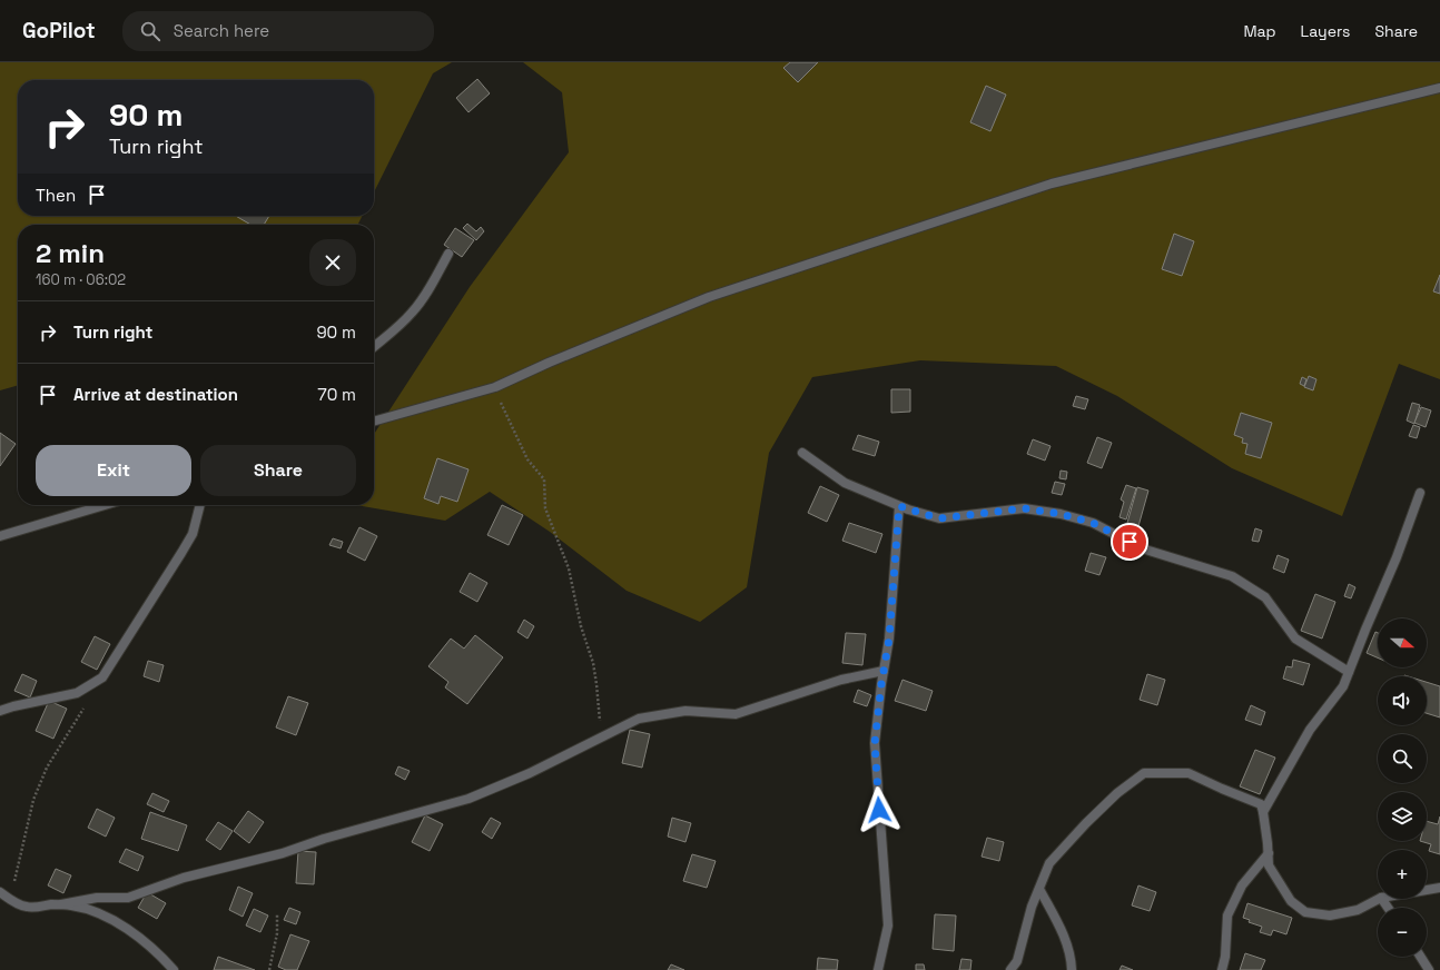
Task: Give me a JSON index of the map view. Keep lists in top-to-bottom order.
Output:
{
  "north": "right",
  "page": {
    "header": "GoPilot",
    "search": "Search here",
    "nav": ["Map", "Layers", "Share"],
    "turn": ["90 m", "Turn right"],
    "then": "Then",
    "heading": ["2 min", "160 m · 06:02"],
    "list": [
      {
        "name": "Turn right",
        "value": "90 m"
      },
      {
        "name": "Arrive at destination",
        "value": "70 m"
      }
    ],
    "buttons": ["Exit", "Share"],
    "map_buttons": ["+", "−"]
  }
}
